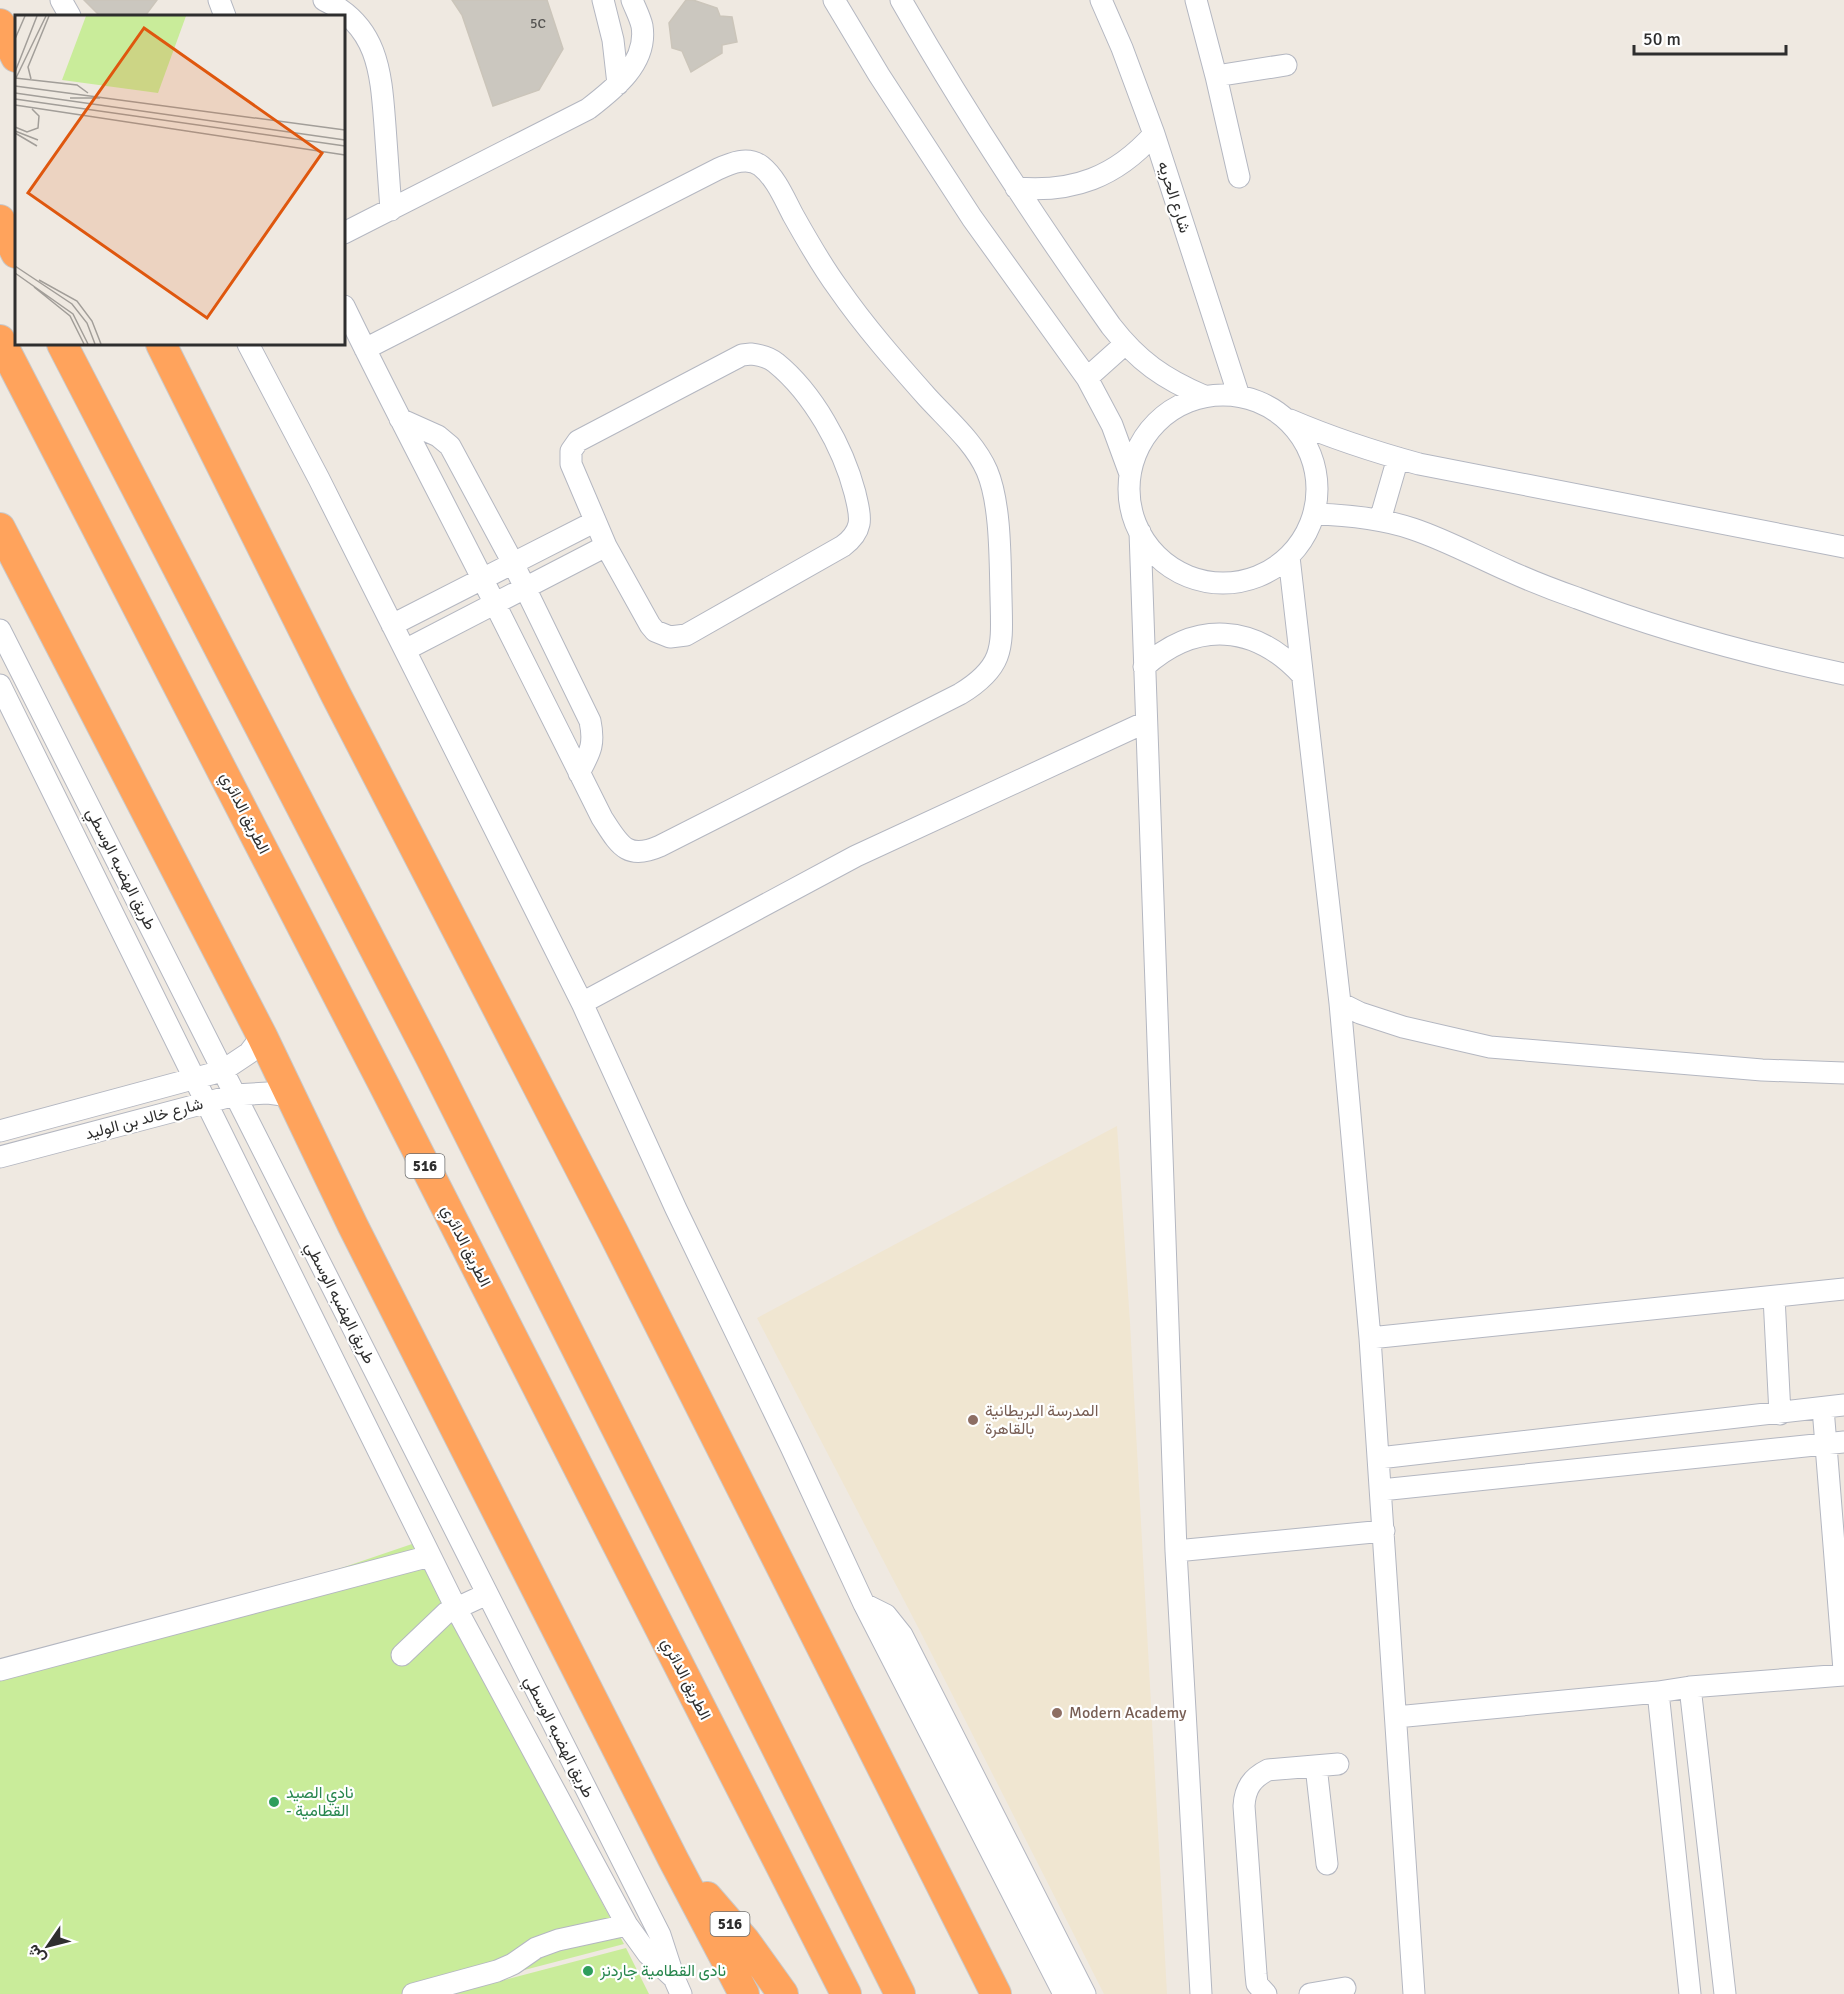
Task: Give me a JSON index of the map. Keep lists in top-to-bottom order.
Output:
{
  "streets": {
    "highway": ["الطريق الدائري", "516"],
    "street": ["شارع الحريه", "طريق الهضبه الوسطي", "شارع خالد بن الوليد"]
  },
  "crossings": [
    ["طريق الهضبه الوسطي", "شارع خالد بن الوليد"],
    ["شارع خالد بن الوليد", "516"]
  ],
  "places": [
    "المدرسة البريطانية بالقاهرة",
    "Modern Academy",
    "نادي الصيد - القطامية",
    "نادى القطامية جاردنز"
  ],
  "house_numbers": ["5C"],
  "scale_bar": "50 m",
  "north": "bottom left"
}
